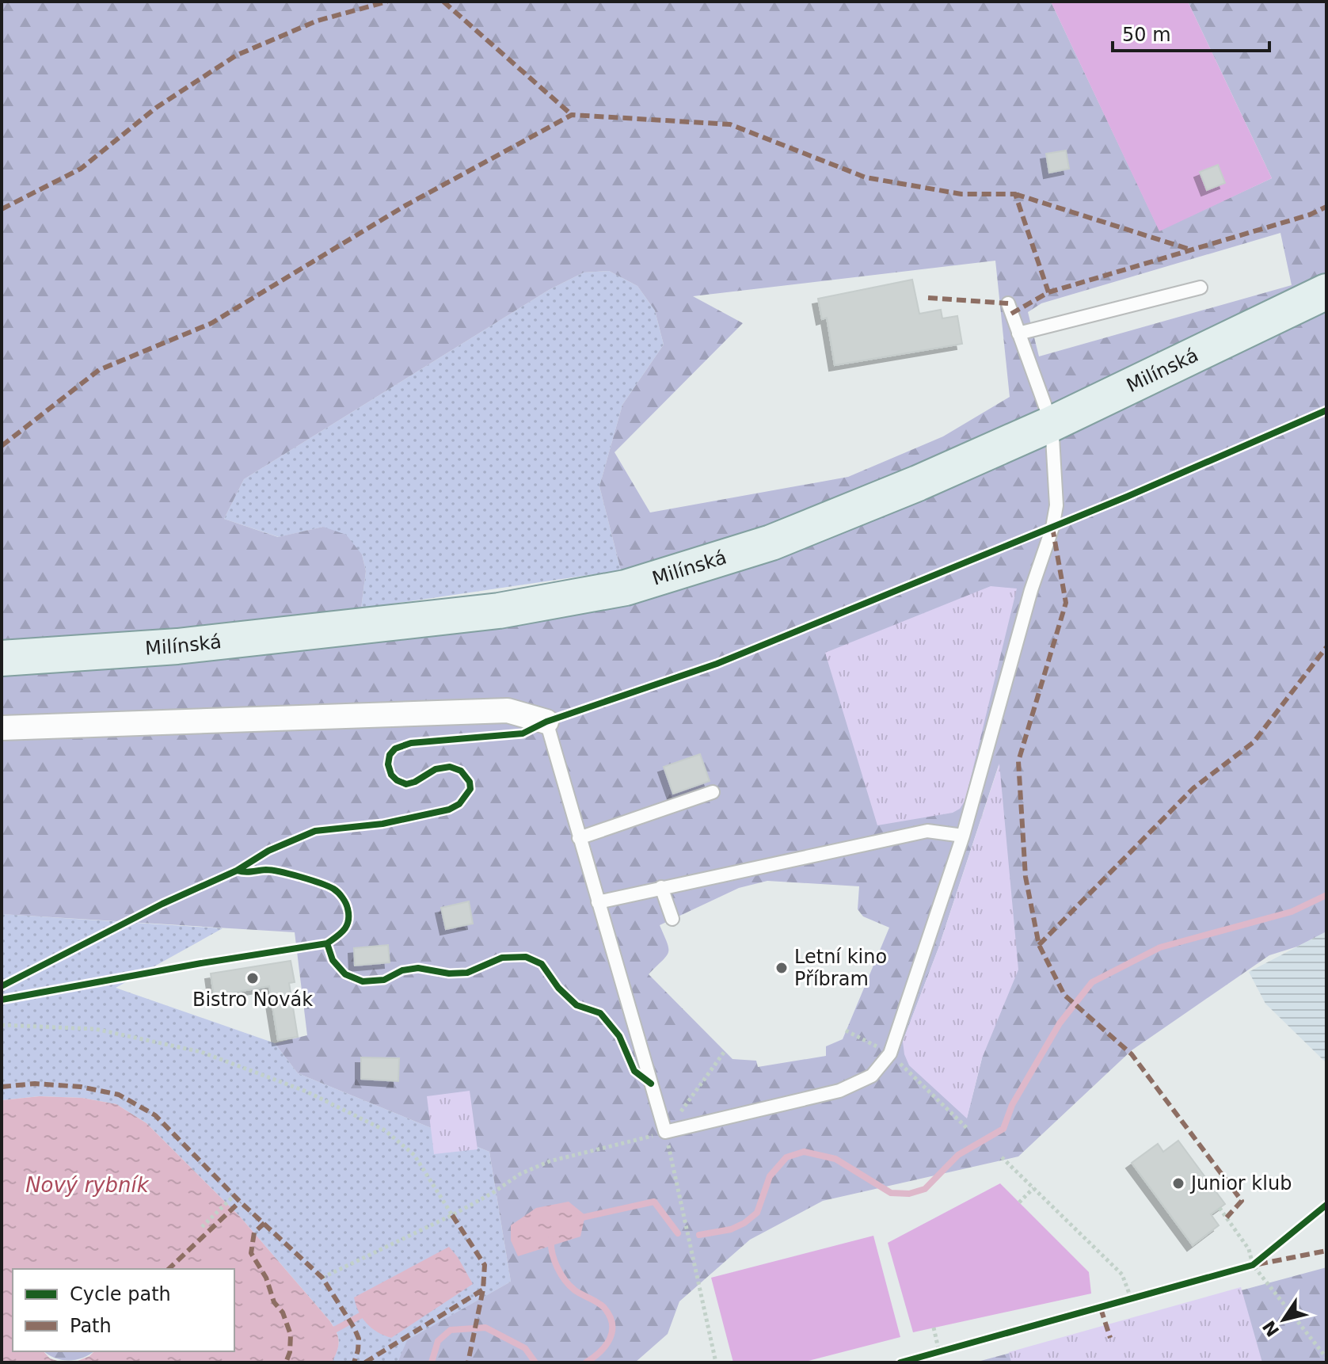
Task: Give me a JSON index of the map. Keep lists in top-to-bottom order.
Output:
{
  "streets": {
    "main road": ["Milínská"]
  },
  "water": ["Nový rybník"],
  "places": ["Letní kino Příbram", "Bistro Novák", "Junior klub"],
  "legend": ["Cycle path", "Path"],
  "scale_bar": "50 m",
  "north": "bottom left"
}
